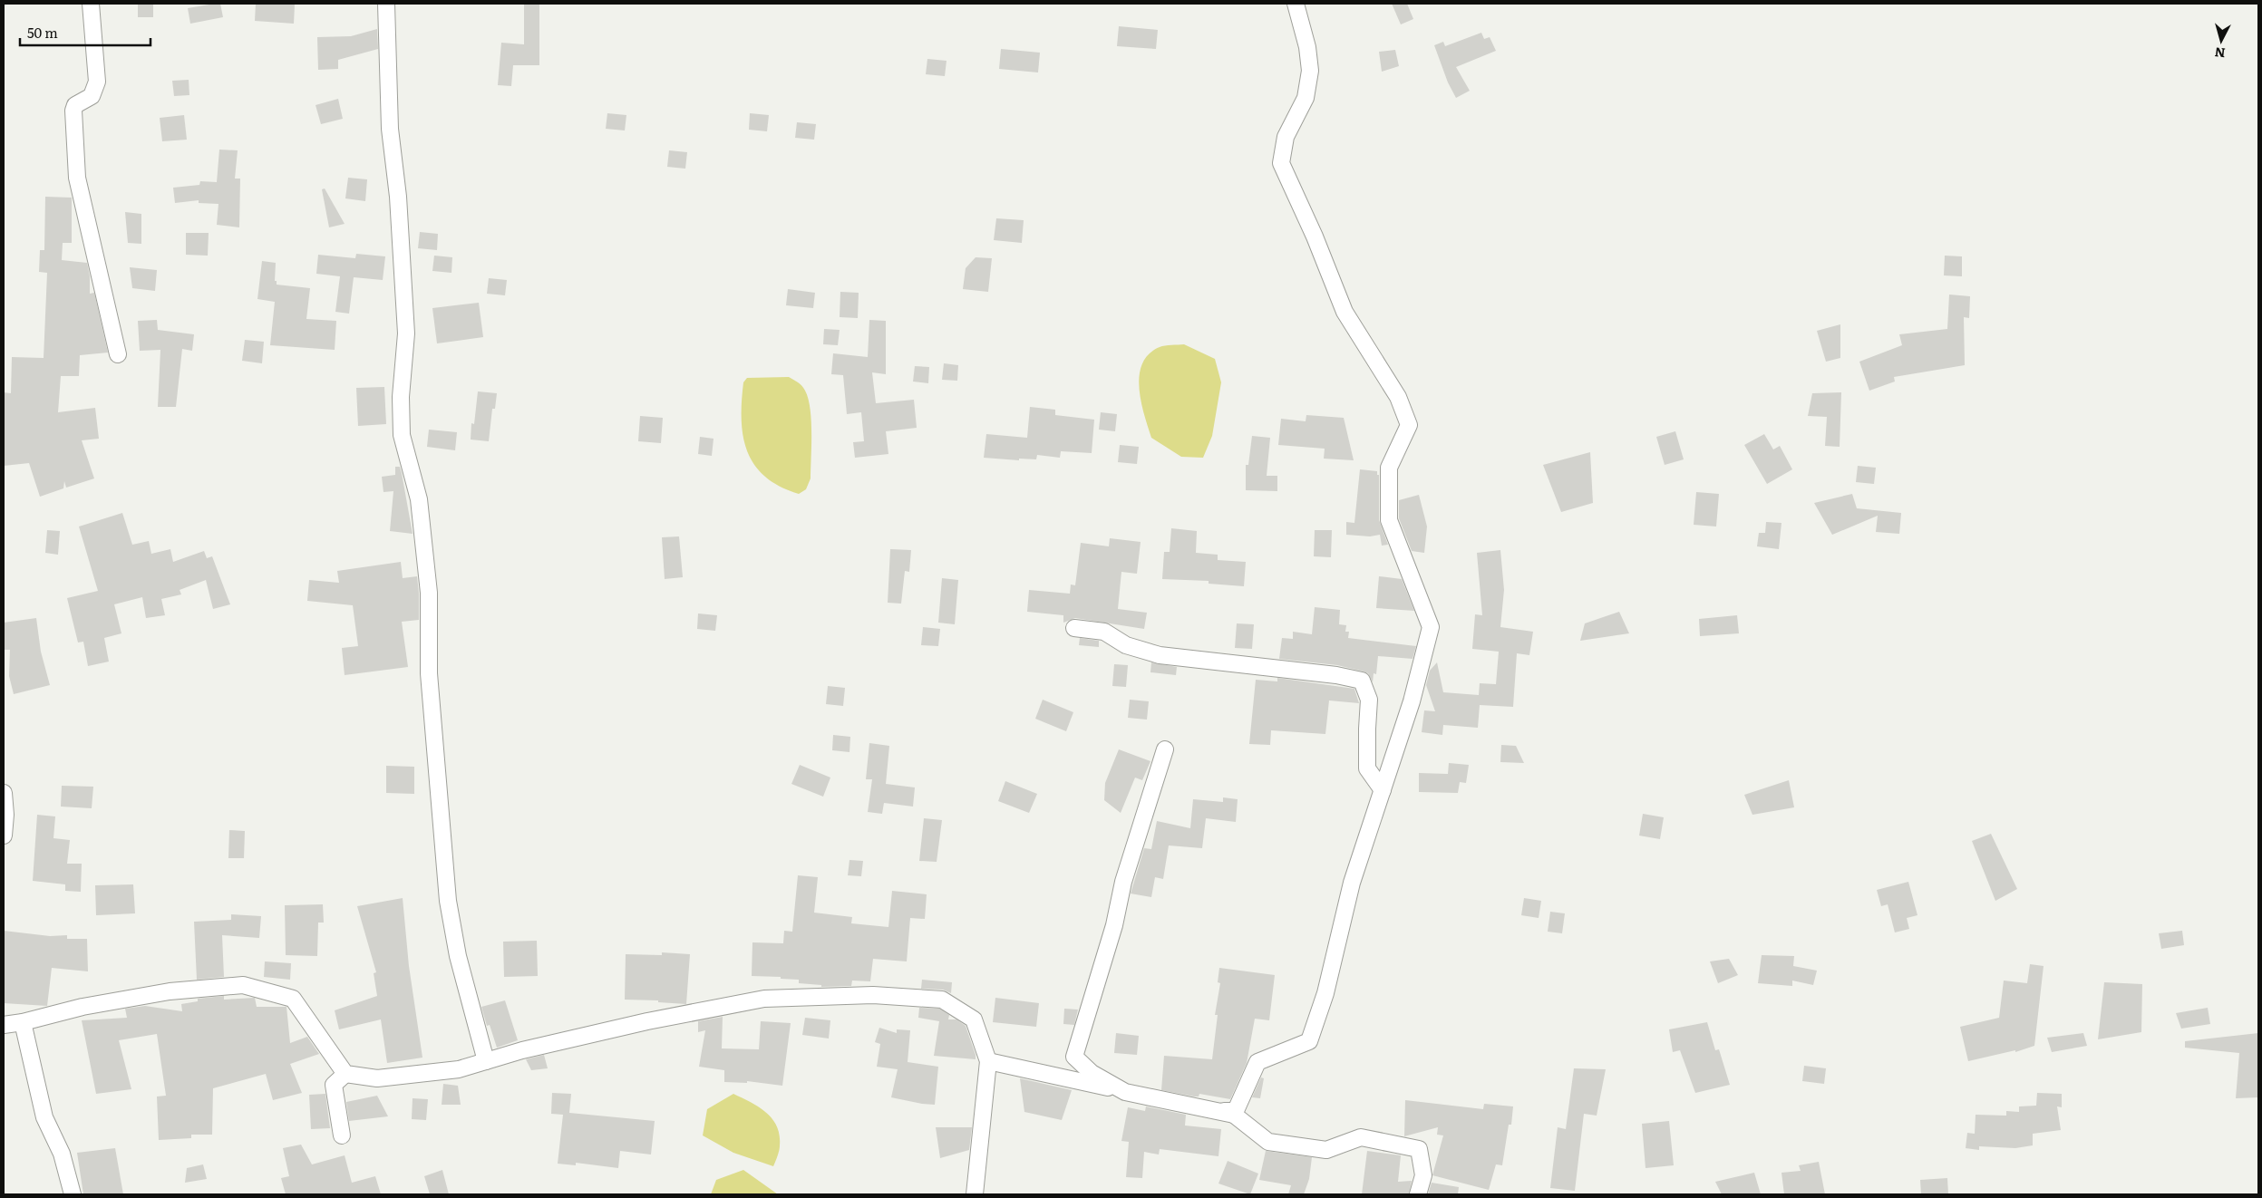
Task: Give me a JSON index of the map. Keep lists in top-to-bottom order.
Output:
{
  "scale_bar": "50 m",
  "north": "bottom"
}
